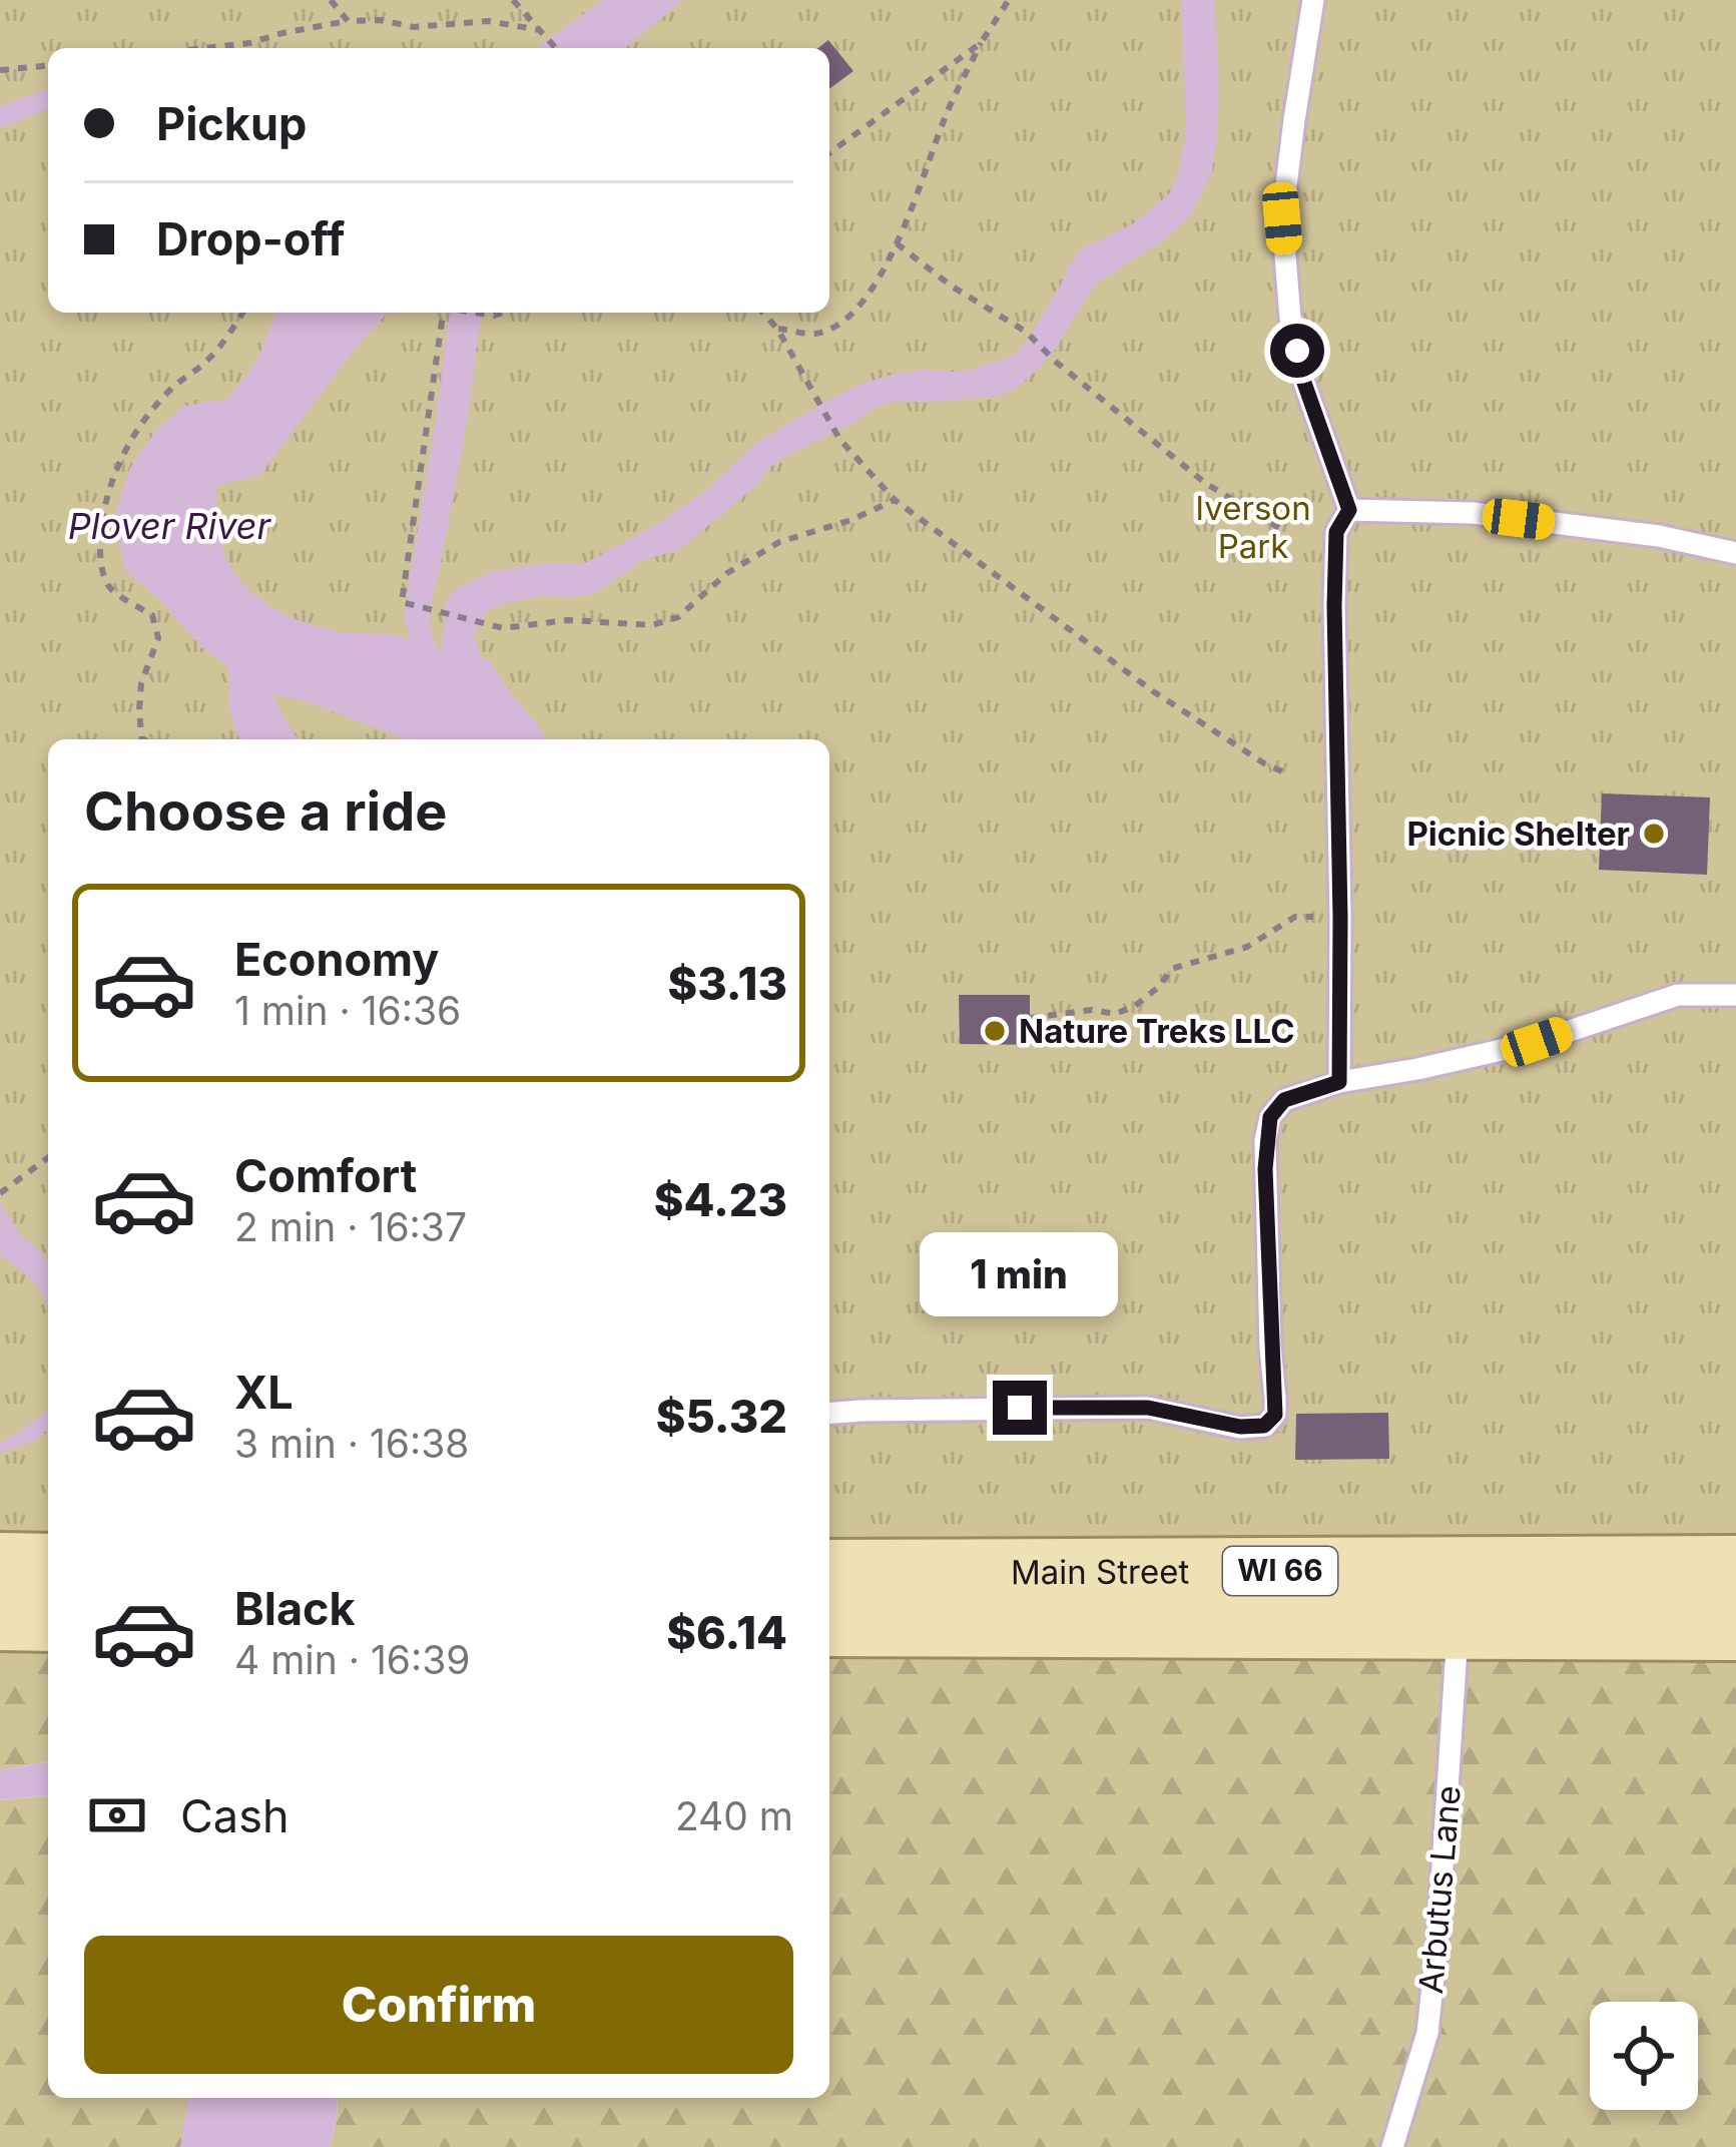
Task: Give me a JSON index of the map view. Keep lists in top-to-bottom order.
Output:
{
  "streets": {
    "main road": ["WI 66", "Main Street"],
    "lane": ["Arbutus Lane"]
  },
  "crossings": [
    ["Main Street", "Arbutus Lane"]
  ],
  "water": ["Plover River"],
  "parks": ["Iverson Park"],
  "places": ["Picnic Shelter", "Nature Treks LLC"],
  "page": {
    "banner": ["Pickup", "Drop-off"],
    "heading": "Choose a ride",
    "list": [
      {
        "name": "Economy",
        "note": "1 min · 16:36",
        "value": "$3.13"
      },
      {
        "name": "Comfort",
        "note": "2 min · 16:37",
        "value": "$4.23"
      },
      {
        "name": "XL",
        "note": "3 min · 16:38",
        "value": "$5.32"
      },
      {
        "name": "Black",
        "note": "4 min · 16:39",
        "value": "$6.14"
      }
    ],
    "bubble": "1 min",
    "pay": ["Cash", "240 m"],
    "buttons": "Confirm"
  }
}
